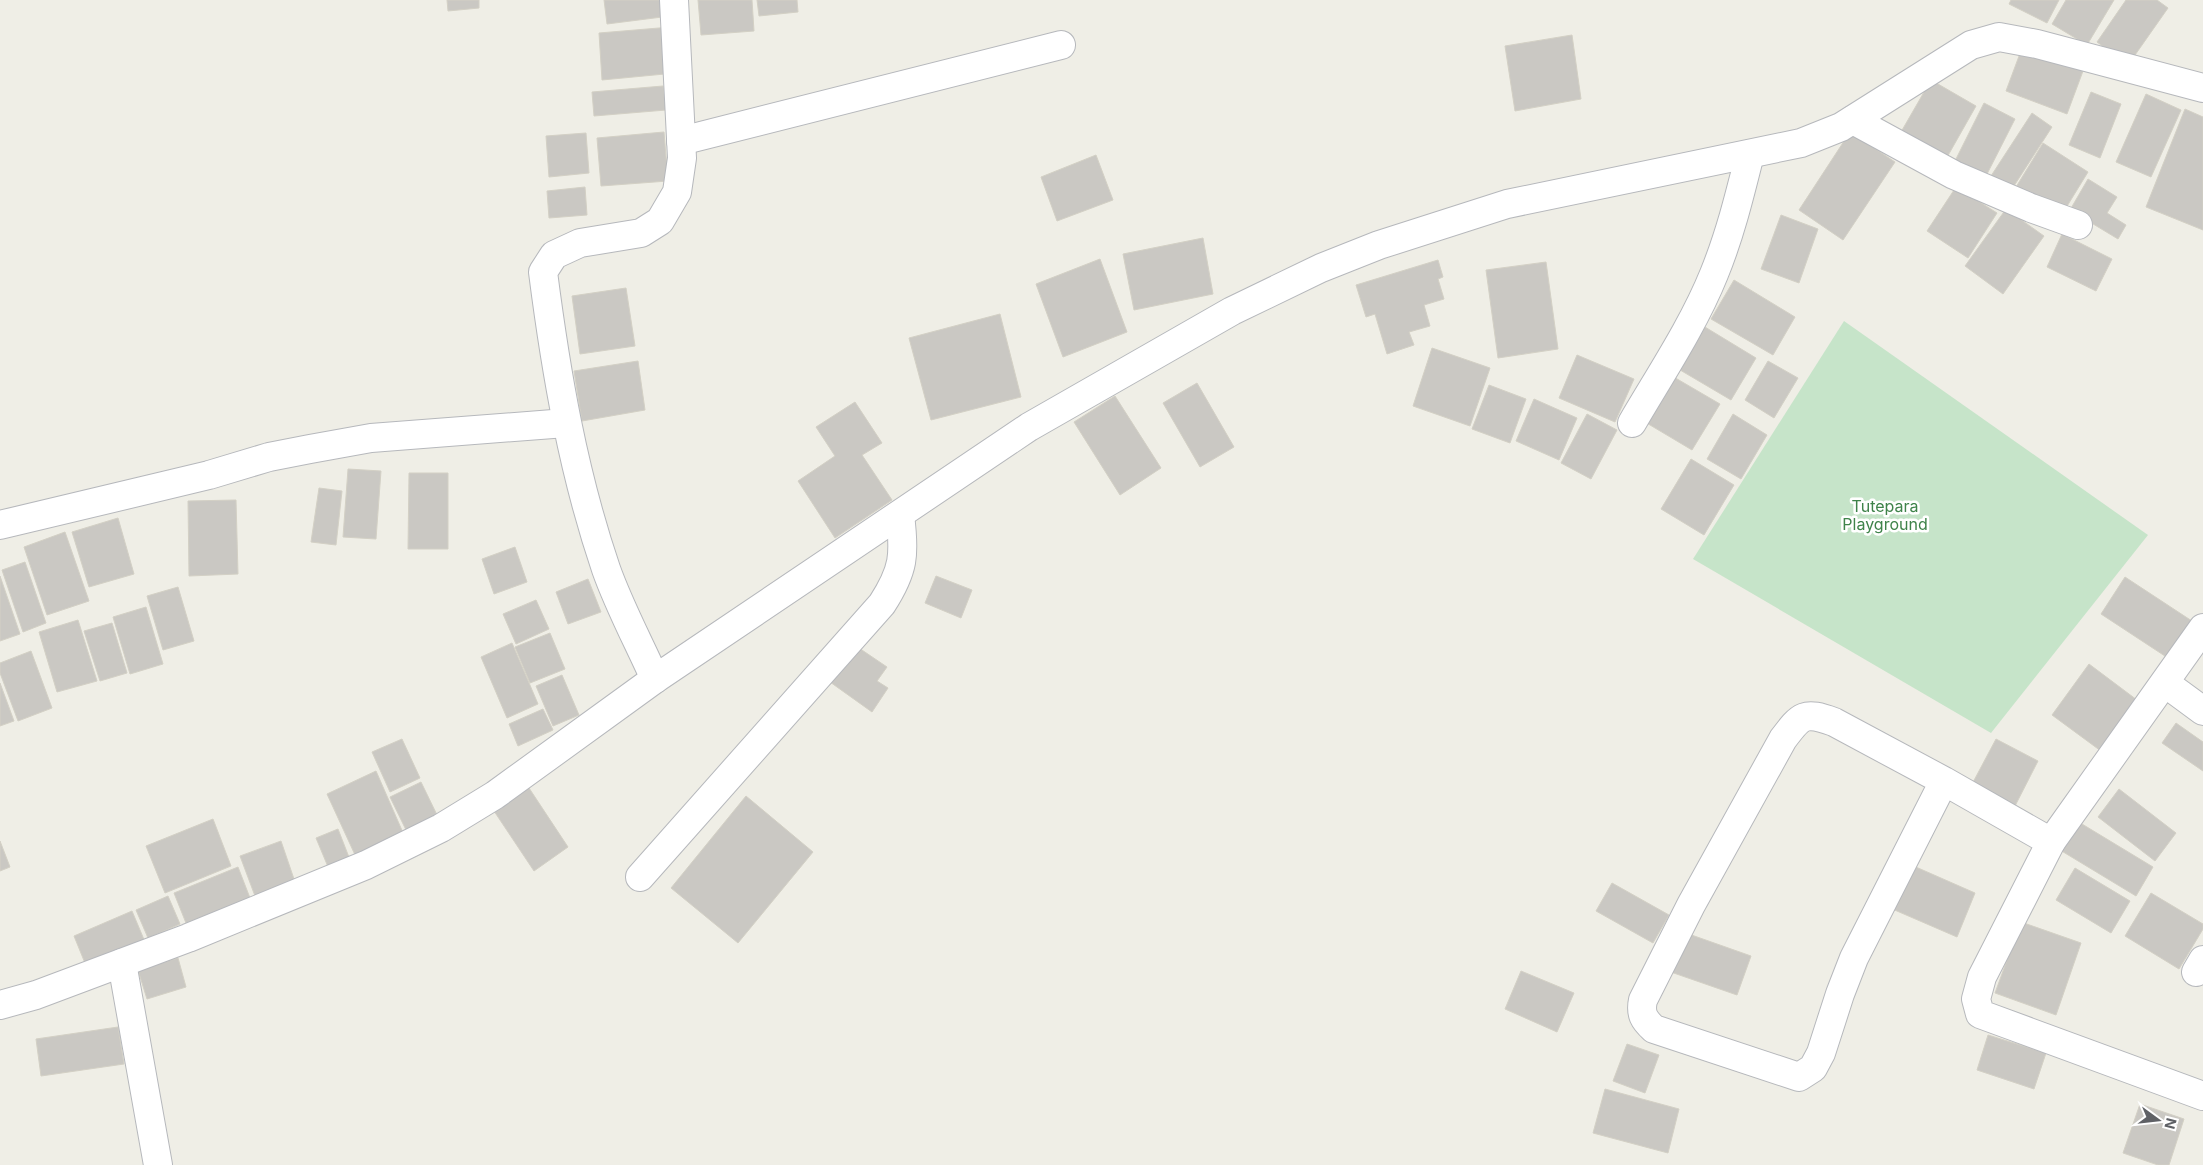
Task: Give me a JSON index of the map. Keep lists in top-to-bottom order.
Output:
{
  "parks": ["Tutepara Playground"],
  "north": "right"
}
